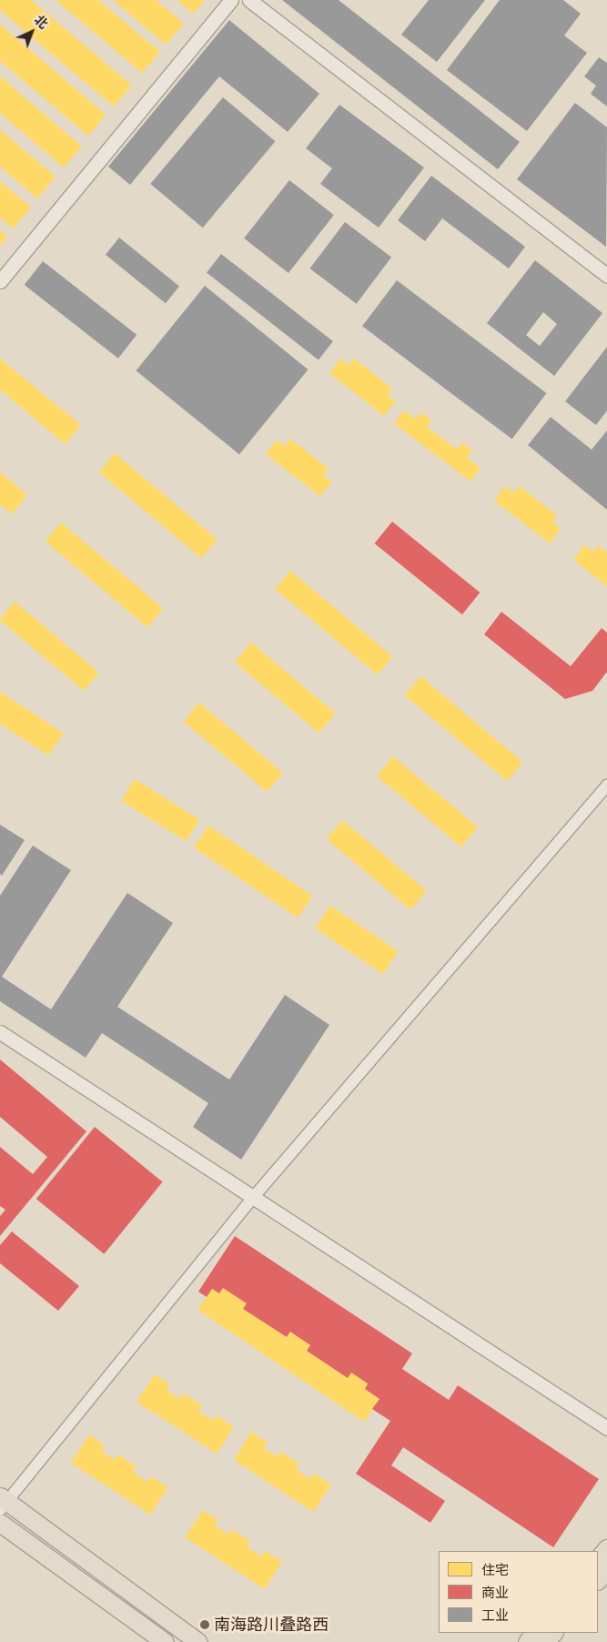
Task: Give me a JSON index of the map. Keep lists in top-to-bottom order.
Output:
{
  "places": ["南海路川叠路西"],
  "legend": ["住宅", "商业", "工业"],
  "north": "top right"
}
